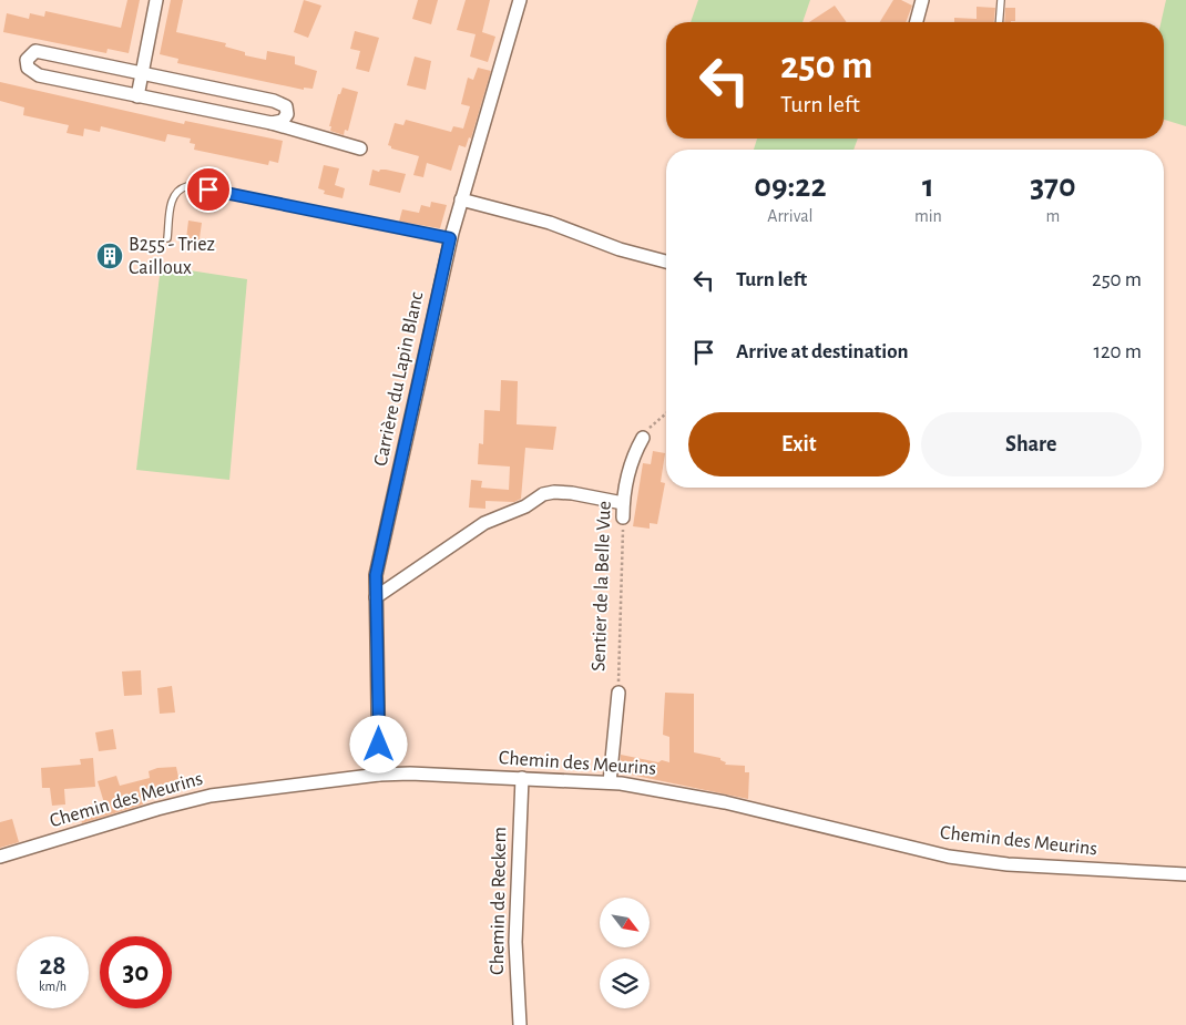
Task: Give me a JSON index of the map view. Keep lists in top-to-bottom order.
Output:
{
  "streets": {
    "street": [
      "Carrière du Lapin Blanc",
      "Sentier de la Belle Vue",
      "Chemin des Meurins",
      "Chemin de Reckem"
    ]
  },
  "crossings": [
    ["Carrière du Lapin Blanc", "Chemin des Meurins"],
    ["Sentier de la Belle Vue", "Chemin des Meurins"],
    ["Chemin des Meurins", "Chemin de Reckem"]
  ],
  "places": {
    "building": ["B255 - Triez Cailloux"]
  },
  "north": "bottom right",
  "page": {
    "turn": ["250 m", "Turn left"],
    "eta": [
      "09:22",
      "Arrival",
      "1",
      "min",
      "370",
      "m"
    ],
    "list": [
      {
        "name": "Turn left",
        "value": "250 m"
      },
      {
        "name": "Arrive at destination",
        "value": "120 m"
      }
    ],
    "buttons": ["Exit", "Share"],
    "speed": "28 km/h",
    "limit": "30"
  }
}
